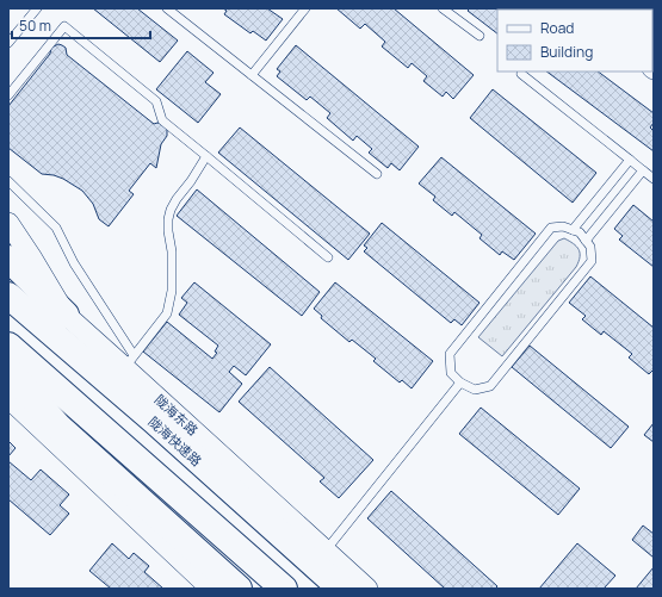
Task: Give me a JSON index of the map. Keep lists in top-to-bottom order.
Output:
{
  "streets": {
    "highway": ["陇海快速路"],
    "street": ["陇海东路"]
  },
  "legend": ["Road", "Building"],
  "scale_bar": "50 m"
}
